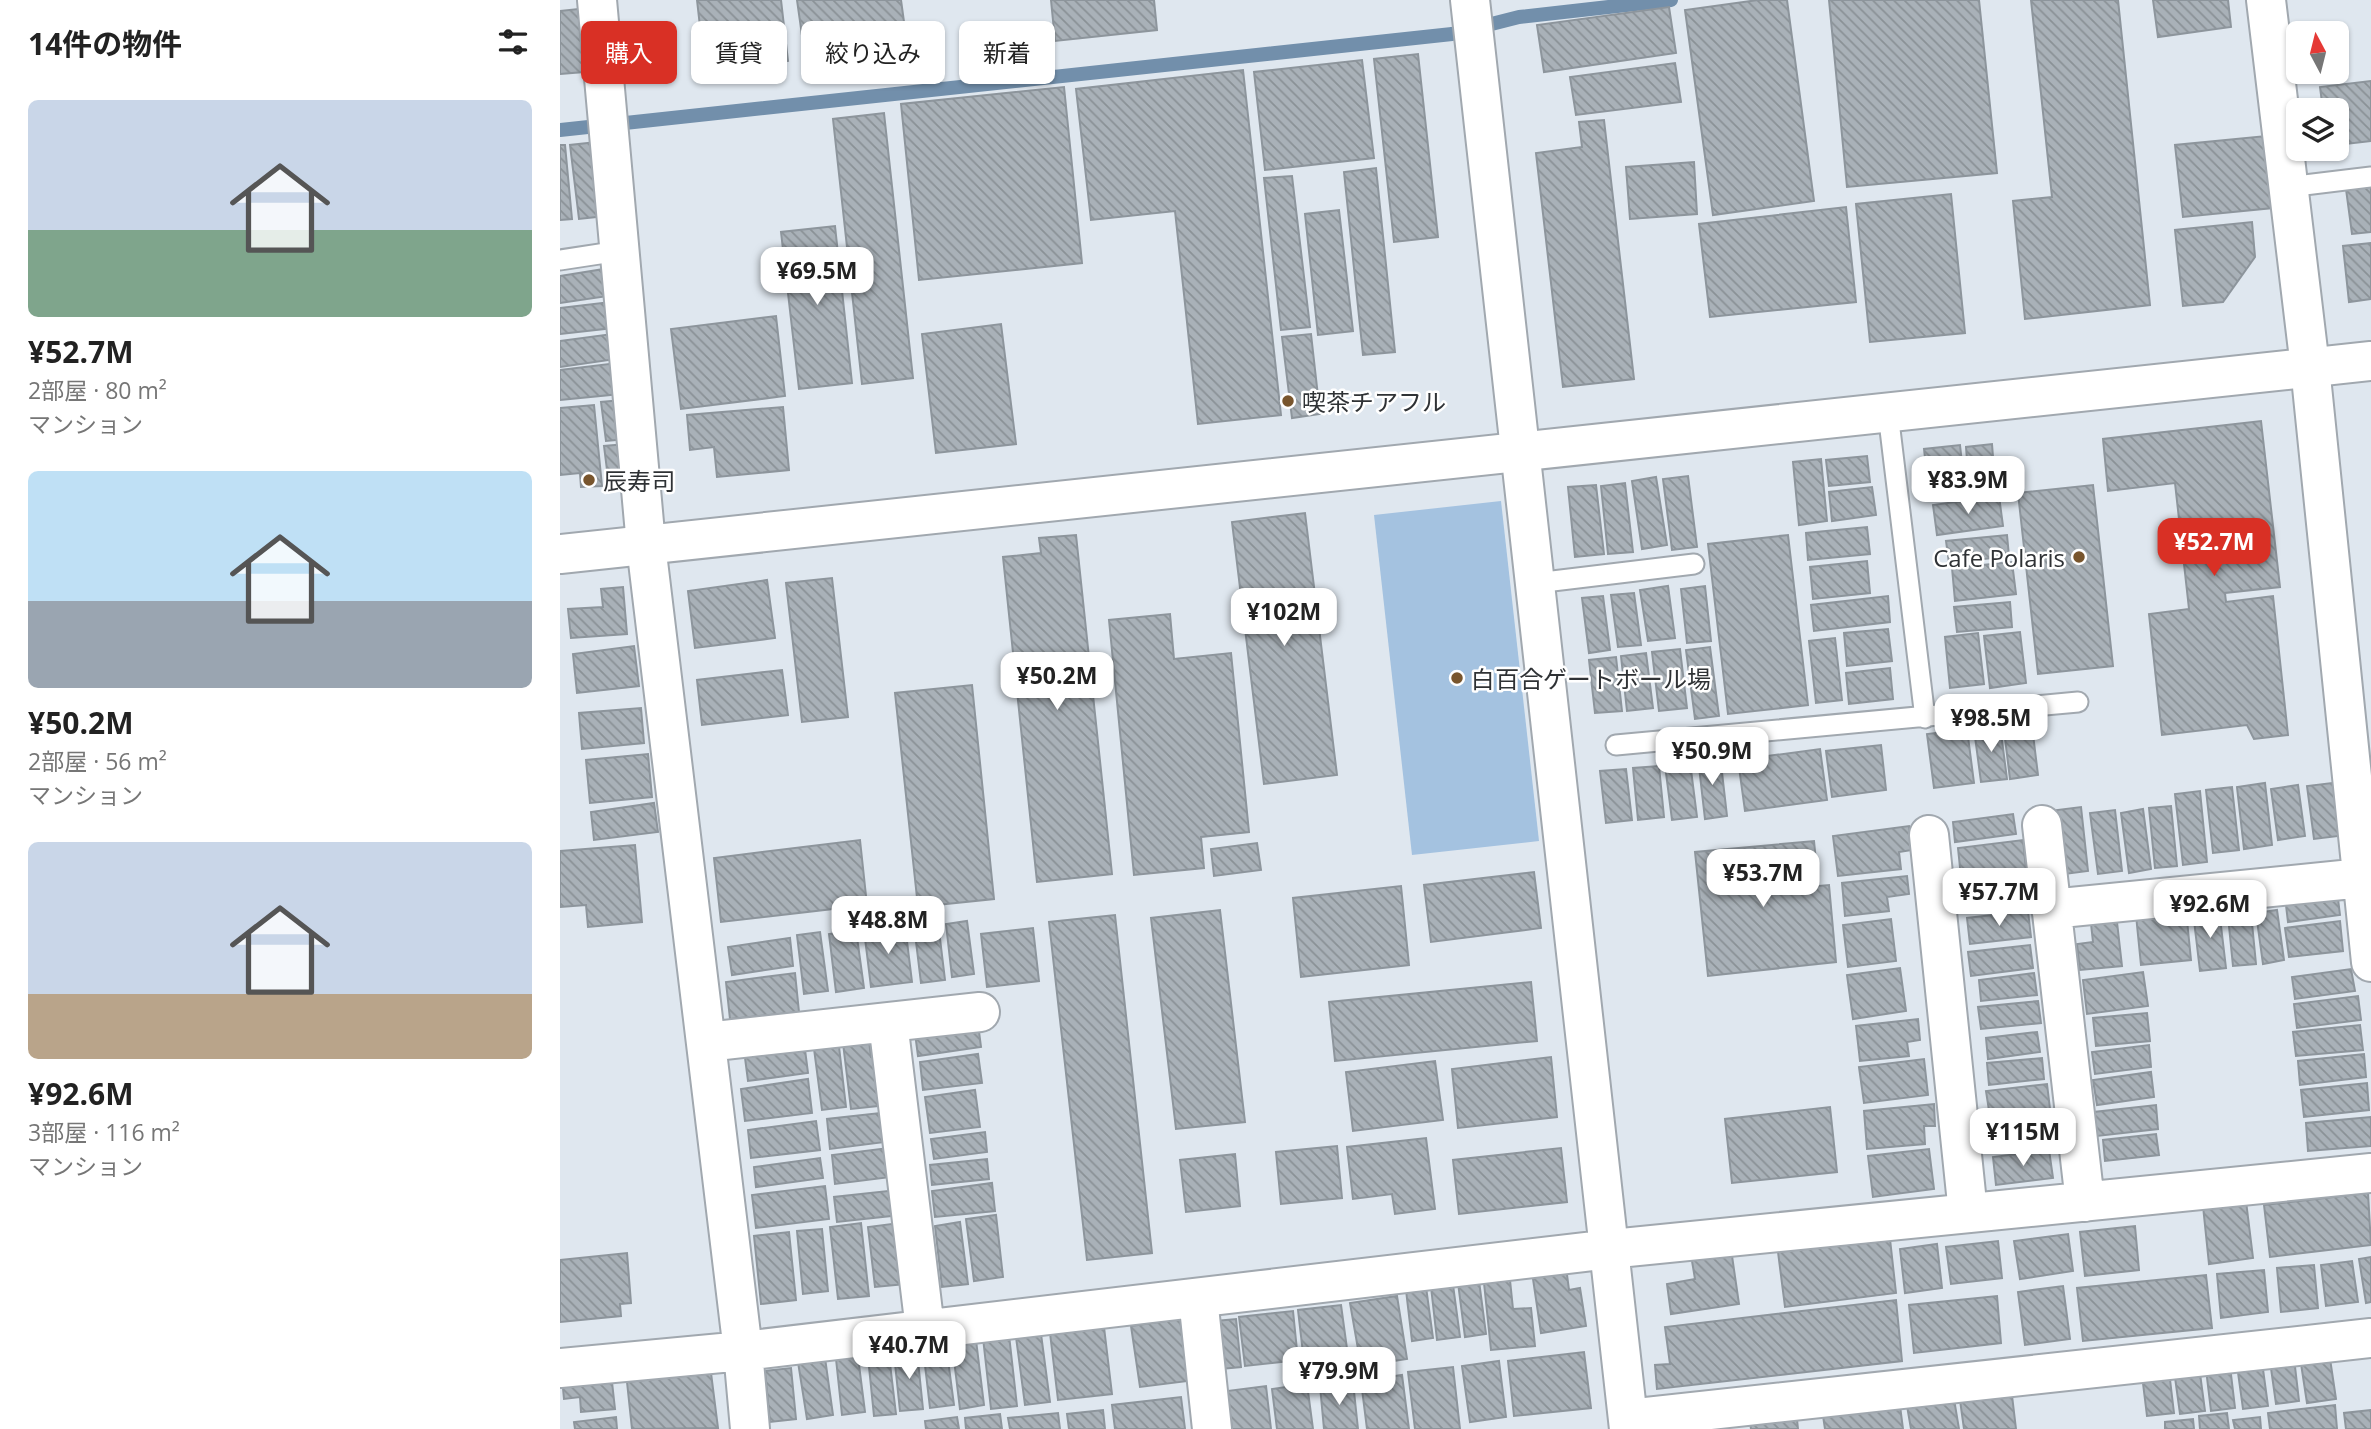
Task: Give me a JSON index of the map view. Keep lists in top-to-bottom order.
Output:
{
  "places": [
    "喫茶チアフル",
    "辰寿司",
    "Cafe Polaris",
    "白百合ゲートボール場"
  ],
  "north": "top",
  "page": {
    "heading": "14件の物件",
    "chip": [
      "購入",
      "賃貸",
      "絞り込み",
      "新着"
    ],
    "list": [
      {
        "name": "¥52.7M",
        "note": "2部屋 · 80 m² · マンション"
      },
      {
        "name": "¥50.2M",
        "note": "2部屋 · 56 m² · マンション"
      },
      {
        "name": "¥92.6M",
        "note": "3部屋 · 116 m² · マンション"
      }
    ],
    "price": [
      "¥69.5M",
      "¥83.9M",
      "¥52.7M",
      "¥102M",
      "¥50.2M",
      "¥98.5M",
      "¥50.9M",
      "¥53.7M",
      "¥57.7M",
      "¥92.6M",
      "¥48.8M",
      "¥115M",
      "¥40.7M",
      "¥79.9M"
    ]
  }
}
